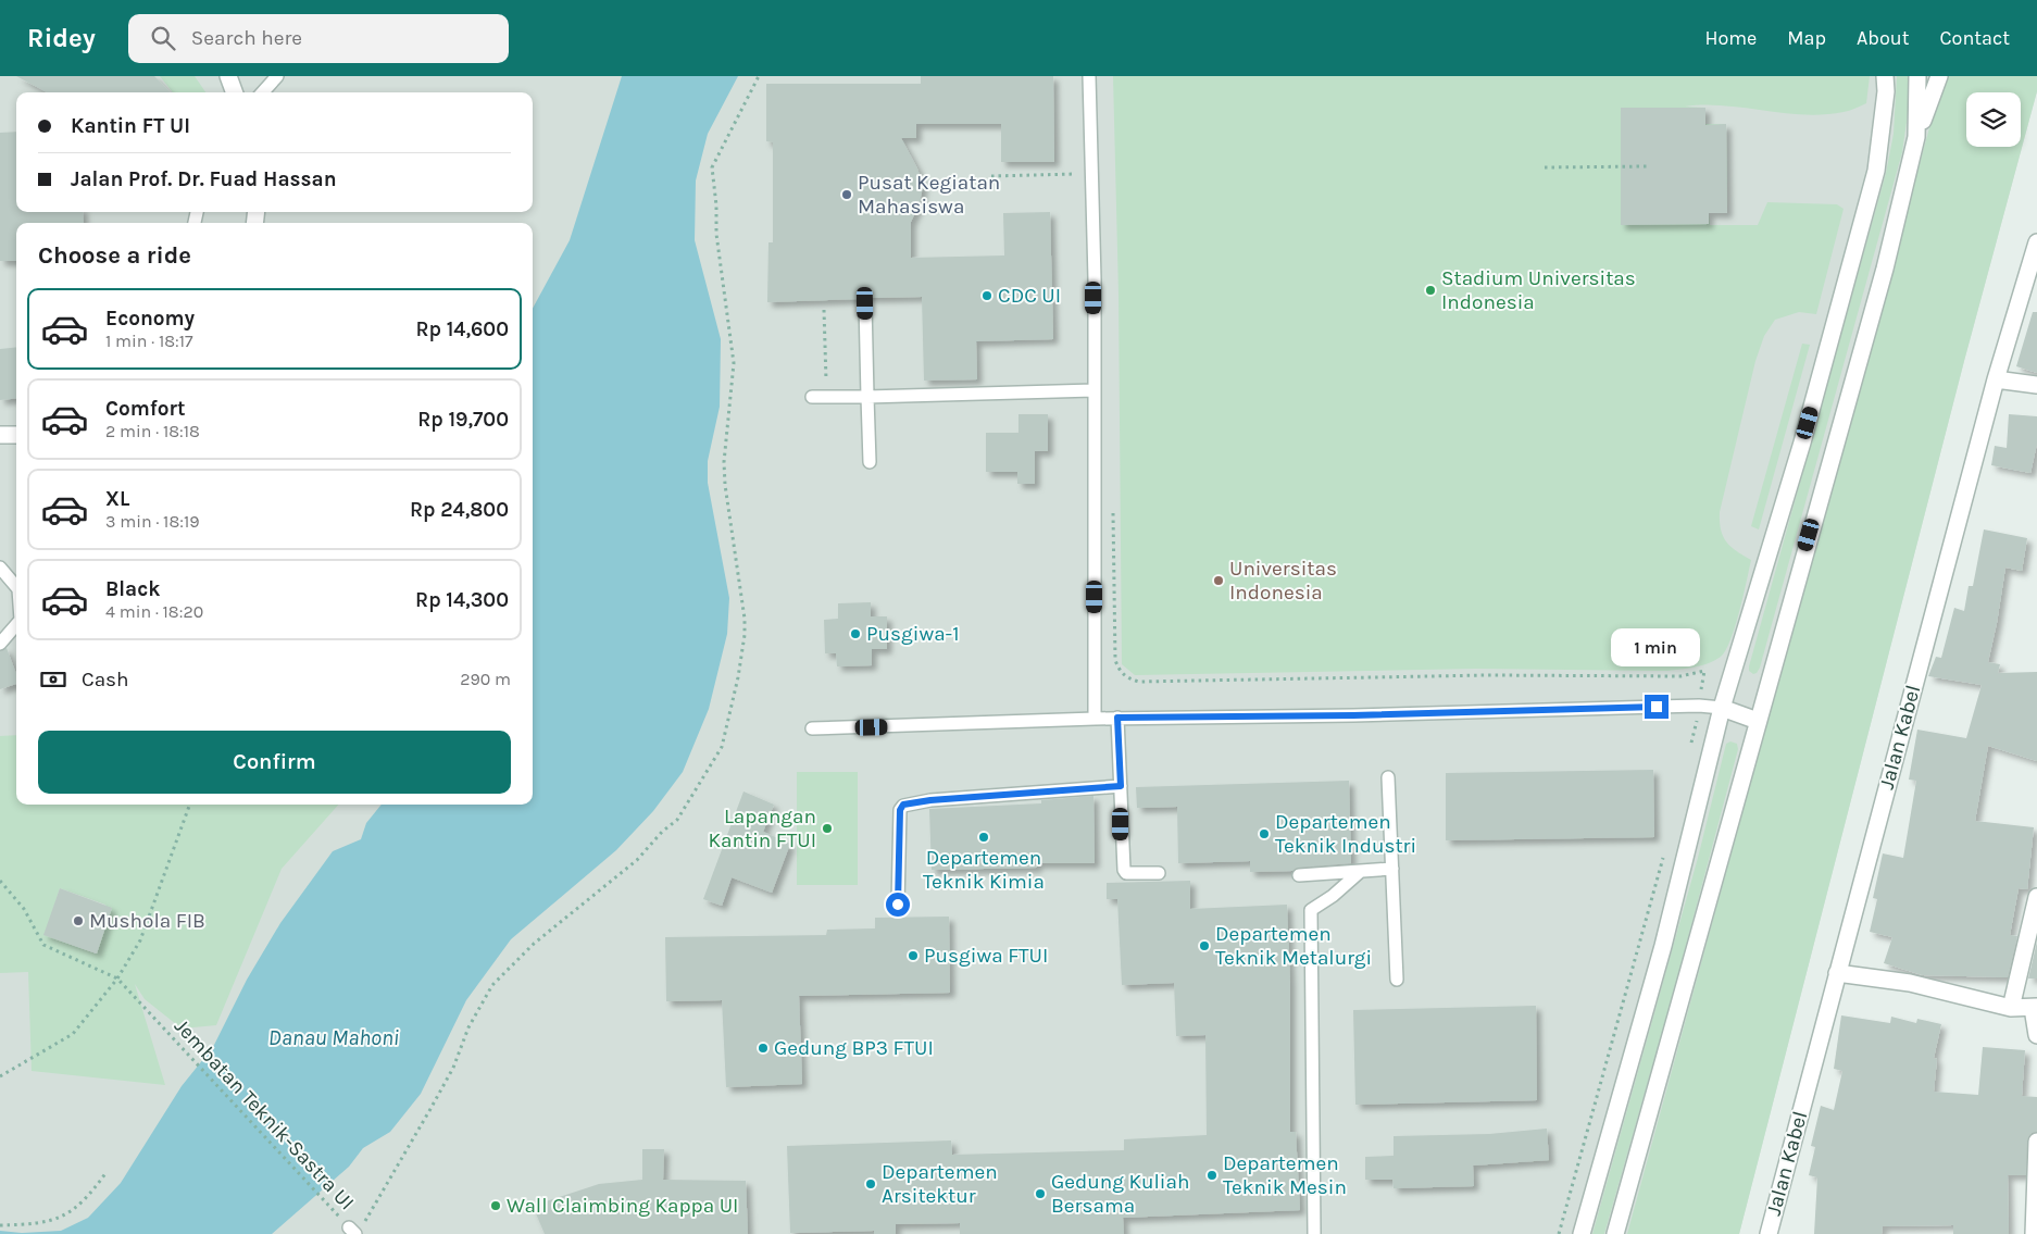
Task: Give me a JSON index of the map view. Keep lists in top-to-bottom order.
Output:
{
  "streets": {
    "street": ["Jalan Kabel"],
    "path": ["Jembatan Teknik-Sastra UI"]
  },
  "water": ["Danau Mahoni"],
  "places": [
    "Pusat Kegiatan Mahasiswa",
    "Stadium Universitas Indonesia",
    "CDC UI",
    "Universitas Indonesia",
    "Pusgiwa-1",
    "Lapangan Kantin FTUI",
    "Departemen Teknik Industri",
    "Departemen Teknik Kimia",
    "Mushola FIB",
    "Departemen Teknik Metalurgi",
    "Pusgiwa FTUI",
    "Gedung BP3 FTUI",
    "Departemen Teknik Mesin",
    "Departemen Arsitektur",
    "Gedung Kuliah Bersama",
    "Wall Claimbing Kappa UI"
  ],
  "page": {
    "header": "Ridey",
    "search": "Search here",
    "nav": [
      "Home",
      "Map",
      "About",
      "Contact"
    ],
    "banner": ["Kantin FT UI", "Jalan Prof. Dr. Fuad Hassan"],
    "heading": "Choose a ride",
    "list": [
      {
        "name": "Economy",
        "note": "1 min · 18:17",
        "value": "Rp 14,600"
      },
      {
        "name": "Comfort",
        "note": "2 min · 18:18",
        "value": "Rp 19,700"
      },
      {
        "name": "XL",
        "note": "3 min · 18:19",
        "value": "Rp 24,800"
      },
      {
        "name": "Black",
        "note": "4 min · 18:20",
        "value": "Rp 14,300"
      }
    ],
    "bubble": "1 min",
    "pay": ["Cash", "290 m"],
    "buttons": "Confirm"
  }
}
